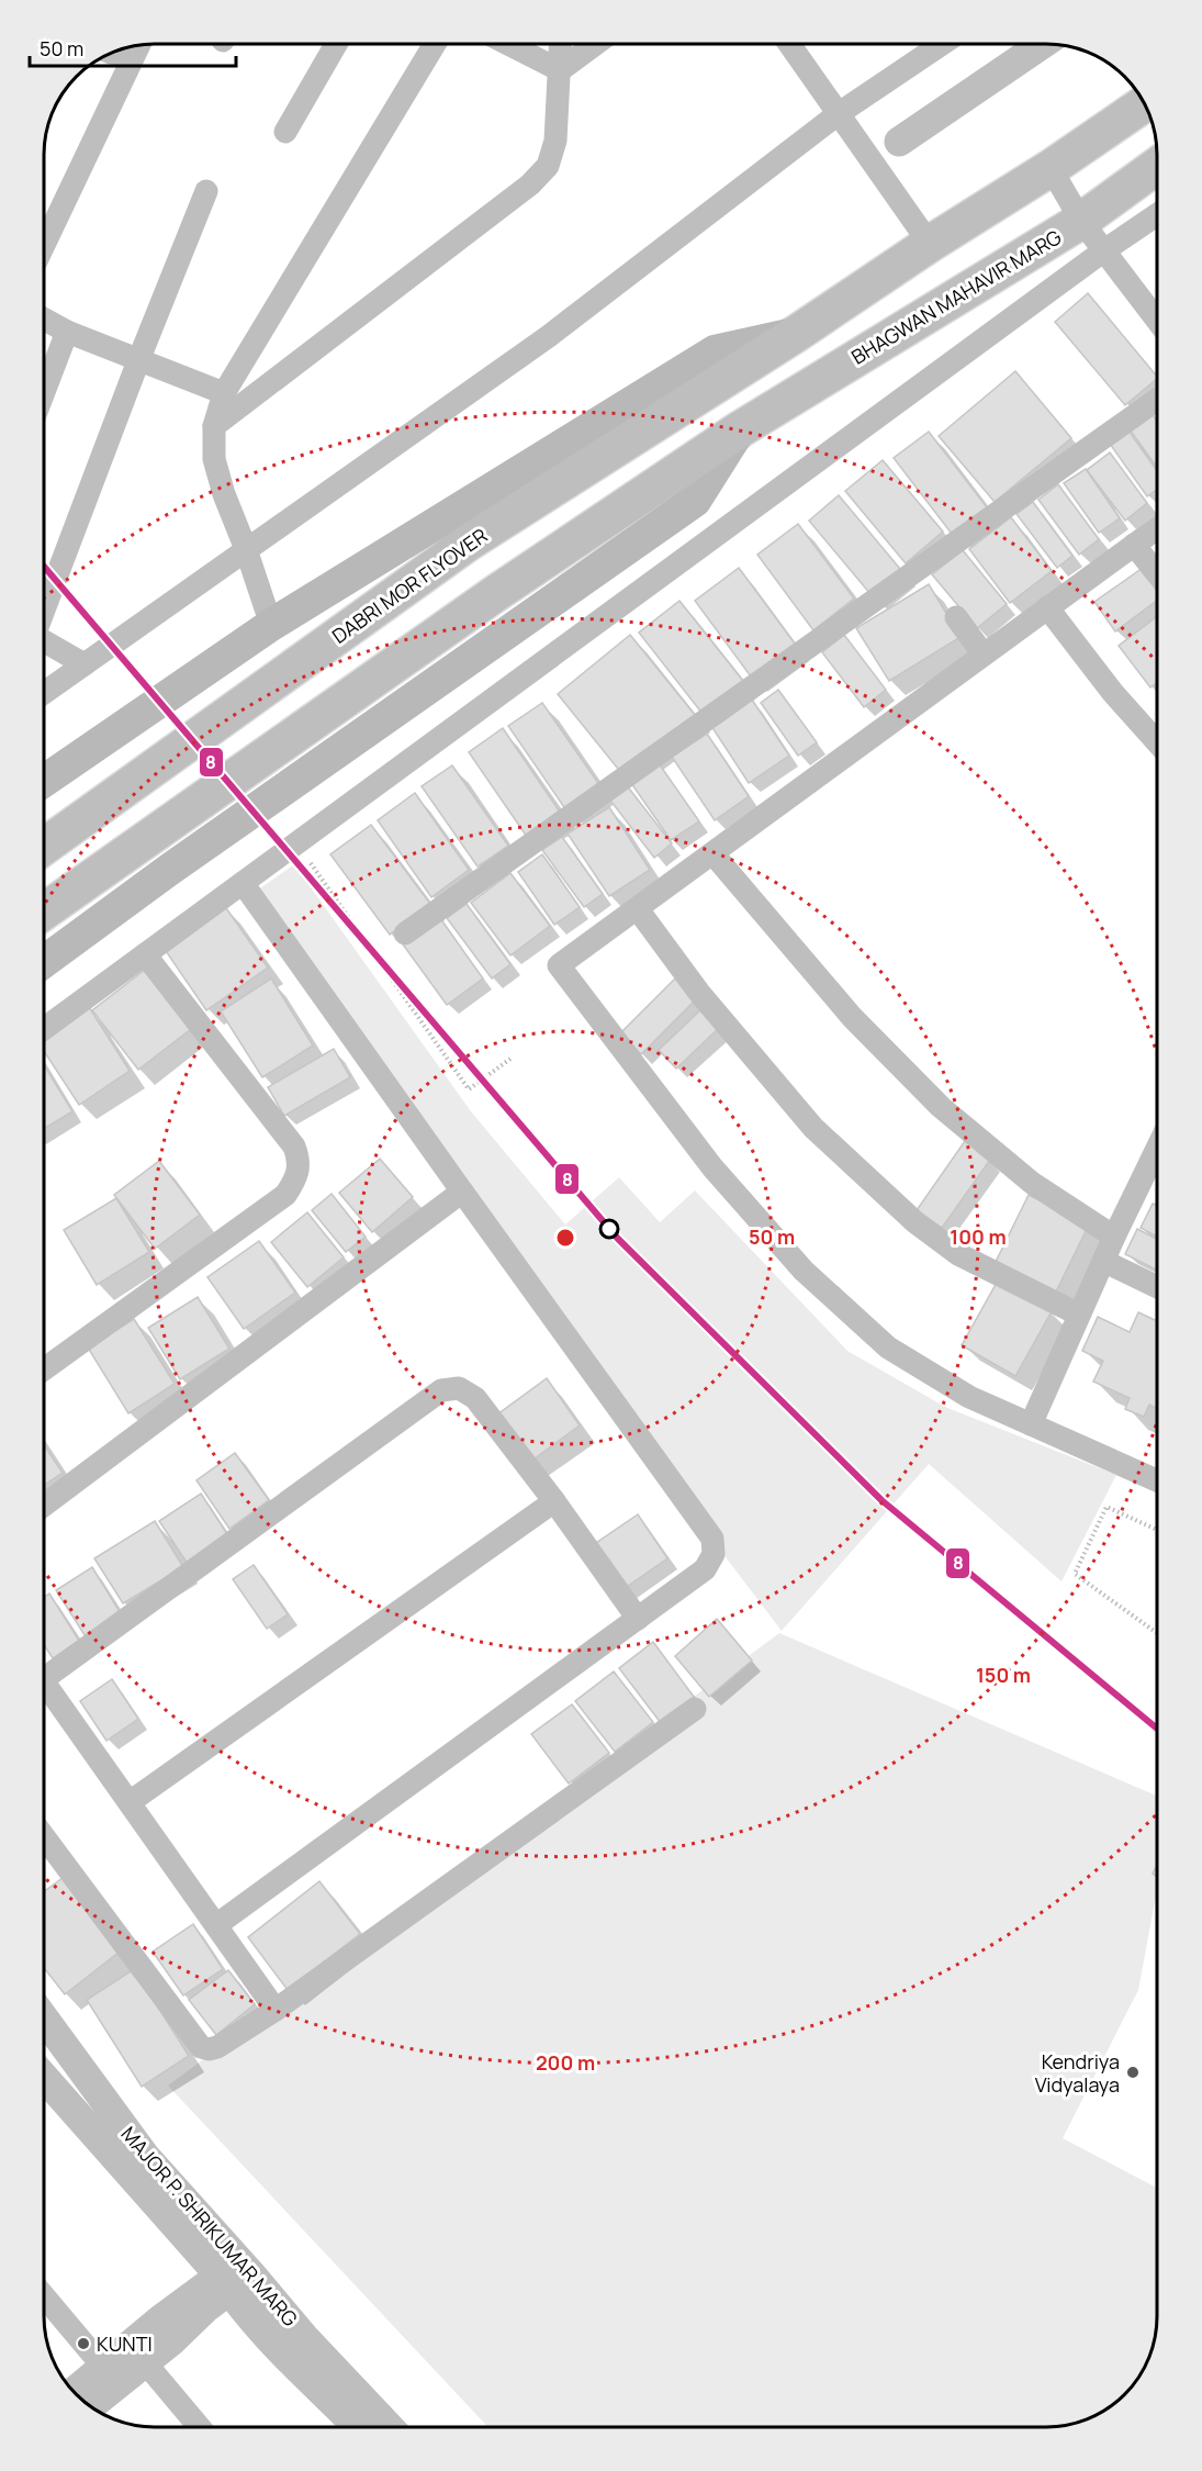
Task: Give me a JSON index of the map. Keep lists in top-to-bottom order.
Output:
{
  "streets": {
    "main road": ["BHAGWAN MAHAVIR MARG", "DABRI MOR FLYOVER"],
    "street": ["MAJOR P. SHRIKUMAR MARG"]
  },
  "places": ["Kendriya Vidyalaya", "KUNTI"],
  "lines": ["transit line 8"],
  "scale_bar": "50 m",
  "rings": [
    "50 m",
    "100 m",
    "150 m",
    "200 m"
  ]
}
